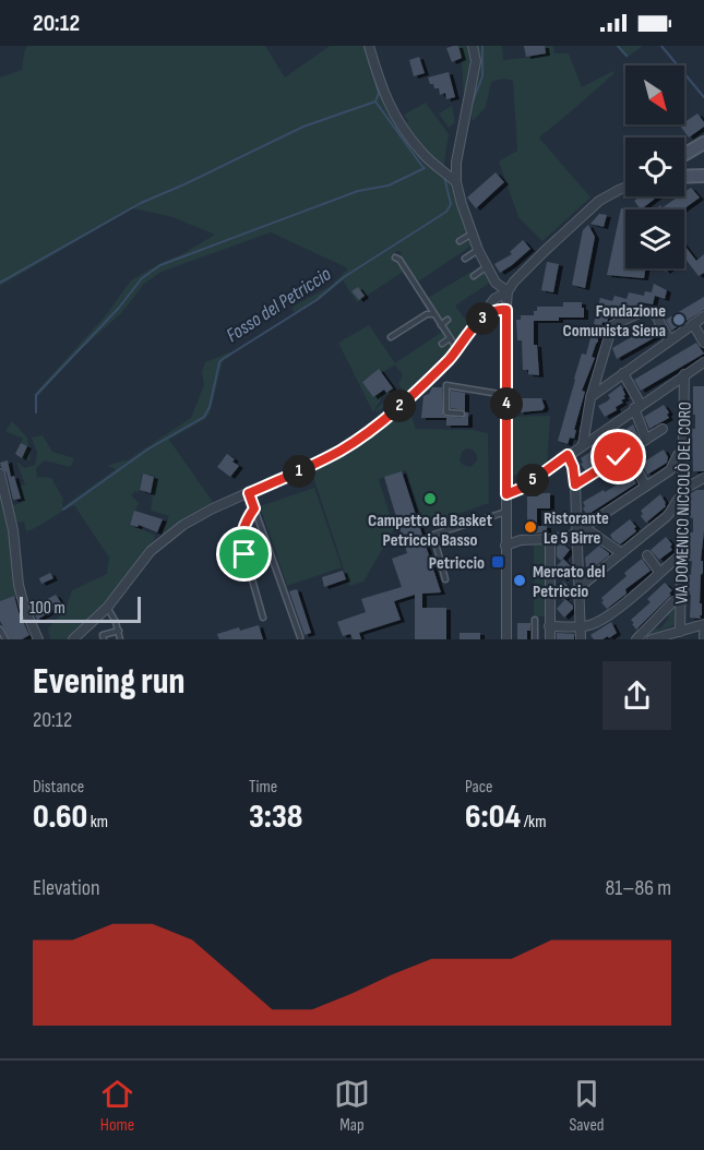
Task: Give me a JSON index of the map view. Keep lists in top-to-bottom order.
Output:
{
  "streets": {
    "street": ["VIA DOMENICO NICCOLÒ DEL CORO"]
  },
  "water": ["Fosso del Petriccio"],
  "places": {
    "other": [
      "Fondazione Comunista Siena",
      "Campetto da Basket Petriccio Basso",
      "Ristorante Le 5 Birre",
      "Mercato del Petriccio"
    ],
    "transit": ["Petriccio"]
  },
  "scale_bar": "100 m",
  "north": "bottom right",
  "page": {
    "status": "20:12",
    "pins": [
      "3",
      "4",
      "2",
      "1",
      "5"
    ],
    "scale": "100 m",
    "heading": ["Evening run", "20:12"],
    "stats": [
      ["Distance", "0.60 km"],
      ["Time", "3:38"],
      ["Pace", "6:04 /km"]
    ],
    "chart": ["Elevation", "81–86 m"],
    "tabs": ["Home", "Map", "Saved"]
  }
}
